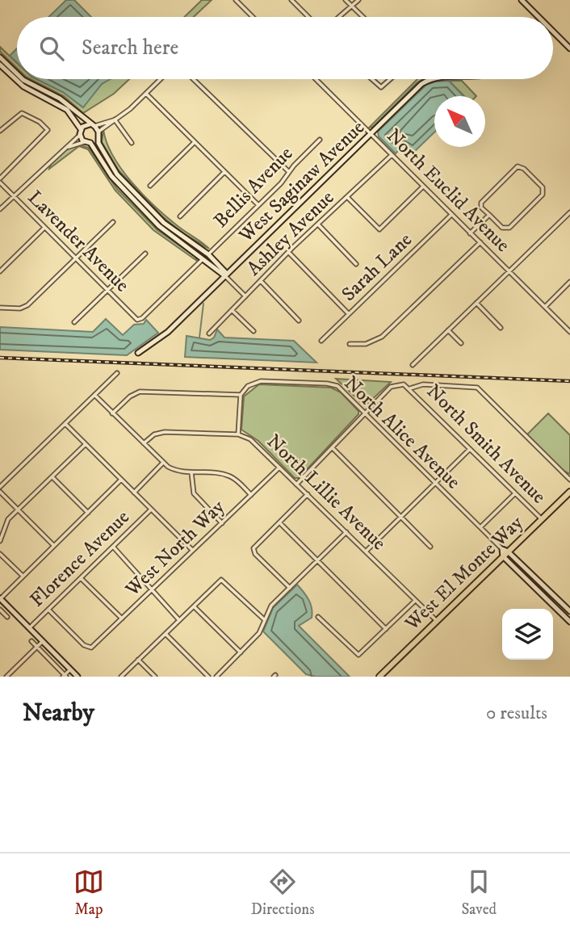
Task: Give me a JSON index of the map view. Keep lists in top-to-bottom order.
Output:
{
  "streets": {
    "main road": ["West El Monte Way"],
    "street": [
      "West Saginaw Avenue",
      "Bellis Avenue",
      "North Euclid Avenue",
      "Ashley Avenue",
      "Lavender Avenue",
      "Sarah Lane",
      "North Alice Avenue",
      "North Smith Avenue",
      "North Lillie Avenue",
      "West North Way",
      "Florence Avenue"
    ]
  },
  "crossings": [
    ["West Saginaw Avenue", "North Euclid Avenue"],
    ["Bellis Avenue", "Lavender Avenue"],
    ["North Euclid Avenue", "Ashley Avenue"],
    ["North Euclid Avenue", "Sarah Lane"],
    ["North Smith Avenue", "West El Monte Way"],
    ["North Lillie Avenue", "West North Way"],
    ["North Lillie Avenue", "West El Monte Way"],
    ["West North Way", "Florence Avenue"]
  ],
  "north": "top left",
  "page": {
    "search": "Search here",
    "heading": ["Nearby", "0 results"],
    "nav": ["Map", "Directions", "Saved"]
  }
}
